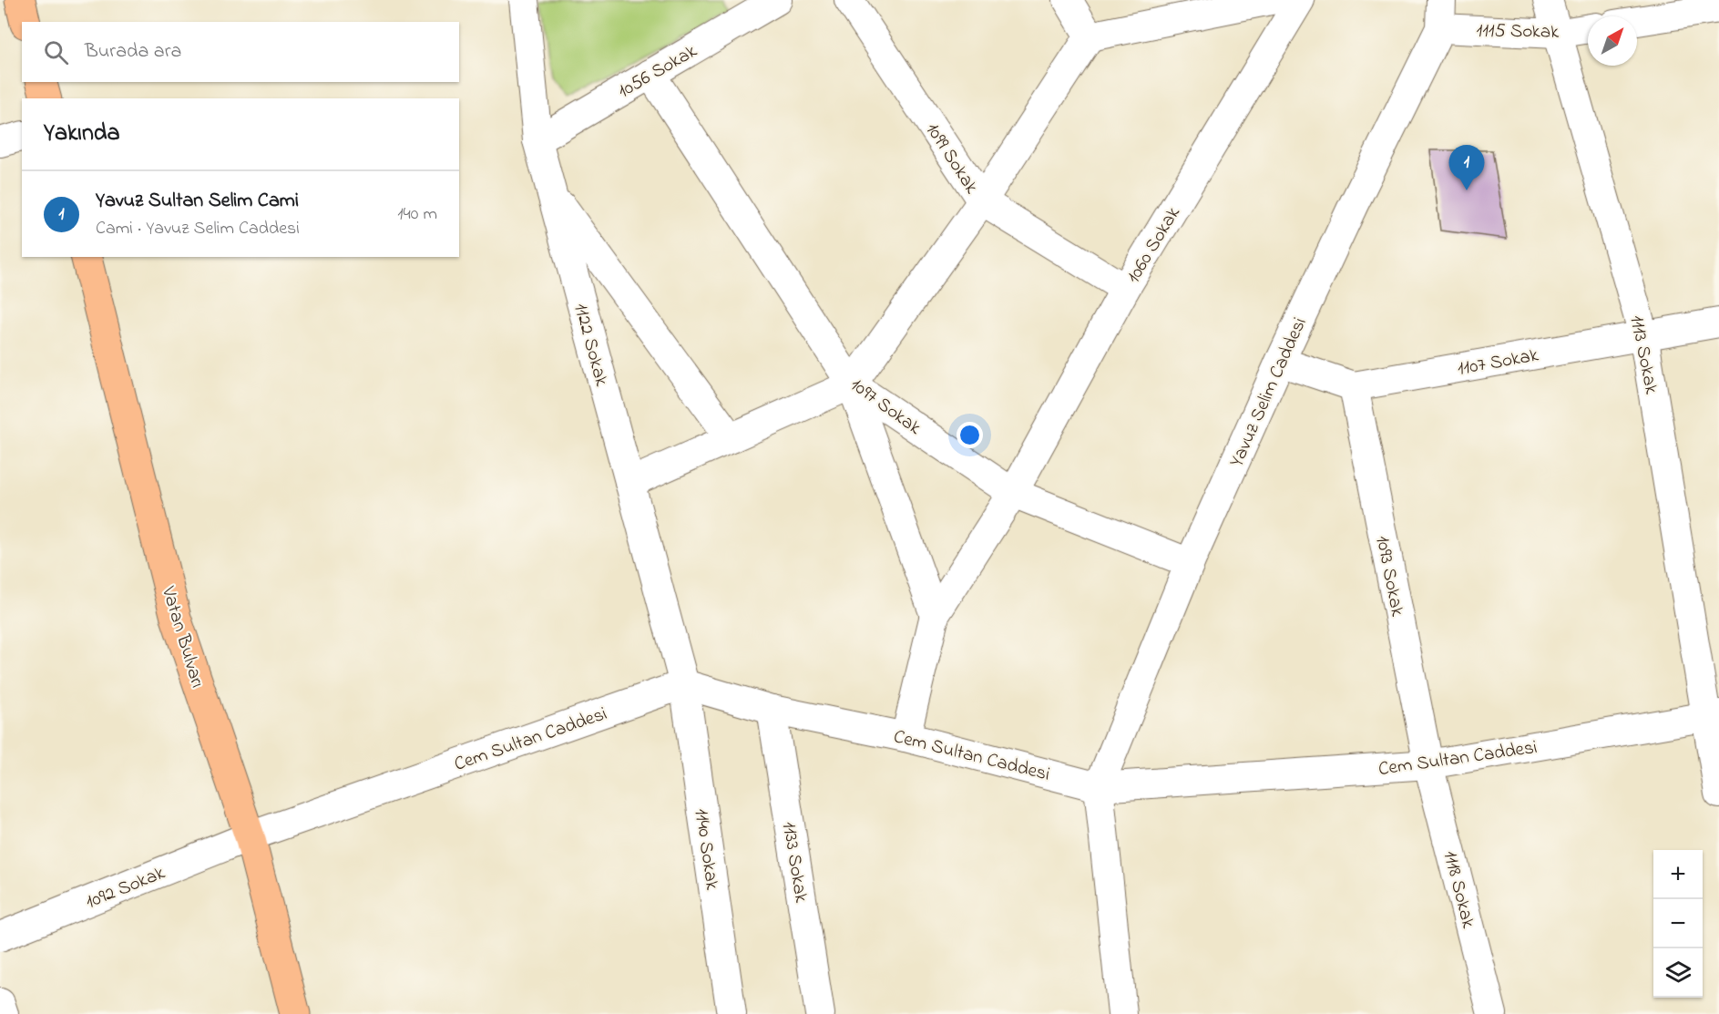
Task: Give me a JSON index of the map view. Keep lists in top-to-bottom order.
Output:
{
  "streets": {
    "main road": ["Vatan Bulvarı"],
    "street": [
      "1115 Sokak",
      "1056 Sokak",
      "1099 Sokak",
      "1060 Sokak",
      "1122 Sokak",
      "1113 Sokak",
      "1107 Sokak",
      "Yavuz Selim Caddesi",
      "1097 Sokak",
      "1093 Sokak",
      "Cem Sultan Caddesi",
      "1140 Sokak",
      "1133 Sokak",
      "1092 Sokak",
      "1118 Sokak"
    ]
  },
  "crossings": [
    ["1115 Sokak", "1113 Sokak"],
    ["1115 Sokak", "Yavuz Selim Caddesi"],
    ["1056 Sokak", "1122 Sokak"],
    ["1056 Sokak", "1097 Sokak"],
    ["1099 Sokak", "1060 Sokak"],
    ["1060 Sokak", "1097 Sokak"],
    ["1122 Sokak", "Cem Sultan Caddesi"],
    ["1122 Sokak", "1140 Sokak"],
    ["1113 Sokak", "1107 Sokak"],
    ["1113 Sokak", "Cem Sultan Caddesi"],
    ["1107 Sokak", "Yavuz Selim Caddesi"],
    ["1107 Sokak", "1093 Sokak"],
    ["Yavuz Selim Caddesi", "1097 Sokak"],
    ["Yavuz Selim Caddesi", "Cem Sultan Caddesi"],
    ["1093 Sokak", "Cem Sultan Caddesi"],
    ["1093 Sokak", "1118 Sokak"],
    ["Vatan Bulvarı", "Cem Sultan Caddesi"],
    ["Vatan Bulvarı", "1092 Sokak"],
    ["Cem Sultan Caddesi", "1140 Sokak"],
    ["Cem Sultan Caddesi", "1133 Sokak"],
    ["Cem Sultan Caddesi", "1092 Sokak"],
    ["Cem Sultan Caddesi", "1118 Sokak"]
  ],
  "north": "top right",
  "page": {
    "search": "Burada ara",
    "heading": "Yakında",
    "pins": "1",
    "list": [
      {
        "mark": "1",
        "name": "Yavuz Sultan Selim Cami",
        "note": "Cami · Yavuz Selim Caddesi",
        "value": "140 m"
      }
    ],
    "map_buttons": ["+", "−"]
  }
}
